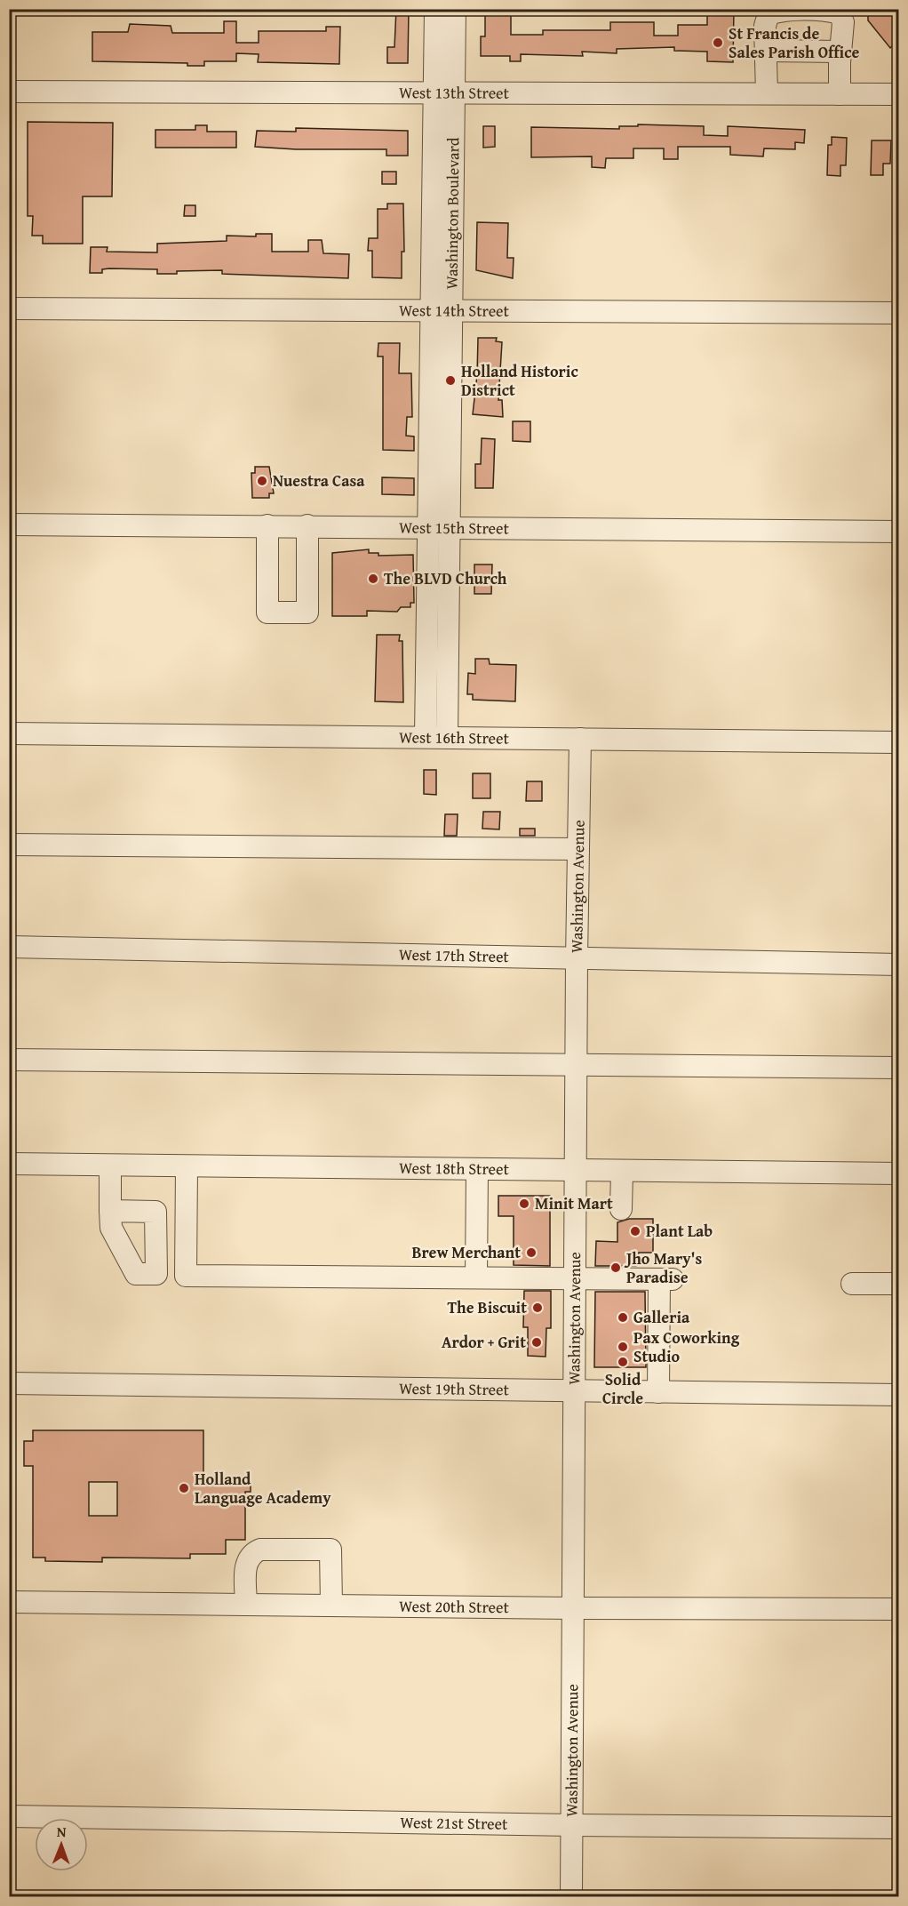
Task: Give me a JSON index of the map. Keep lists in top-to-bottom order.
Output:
{
  "streets": {
    "street": [
      "West 13th Street",
      "Washington Boulevard",
      "West 14th Street",
      "West 15th Street",
      "West 16th Street",
      "Washington Avenue",
      "West 17th Street",
      "West 18th Street",
      "West 19th Street",
      "West 20th Street",
      "West 21st Street"
    ]
  },
  "crossings": [
    ["West 13th Street", "Washington Boulevard"],
    ["Washington Boulevard", "West 14th Street"],
    ["Washington Boulevard", "West 15th Street"],
    ["Washington Boulevard", "West 16th Street"],
    ["West 16th Street", "Washington Avenue"],
    ["Washington Avenue", "West 17th Street"],
    ["Washington Avenue", "West 18th Street"],
    ["Washington Avenue", "West 19th Street"],
    ["Washington Avenue", "West 20th Street"],
    ["Washington Avenue", "West 21st Street"]
  ],
  "places": [
    "St Francis de Sales Parish Office",
    "Holland Historic District",
    "Nuestra Casa",
    "The BLVD Church",
    "Minit Mart",
    "Plant Lab",
    "Brew Merchant",
    "Jho Mary's Paradise",
    "The Biscuit",
    "Galleria",
    "Ardor + Grit",
    "Pax Coworking Studio",
    "Solid Circle",
    "Holland Language Academy"
  ],
  "north": "top"
}
